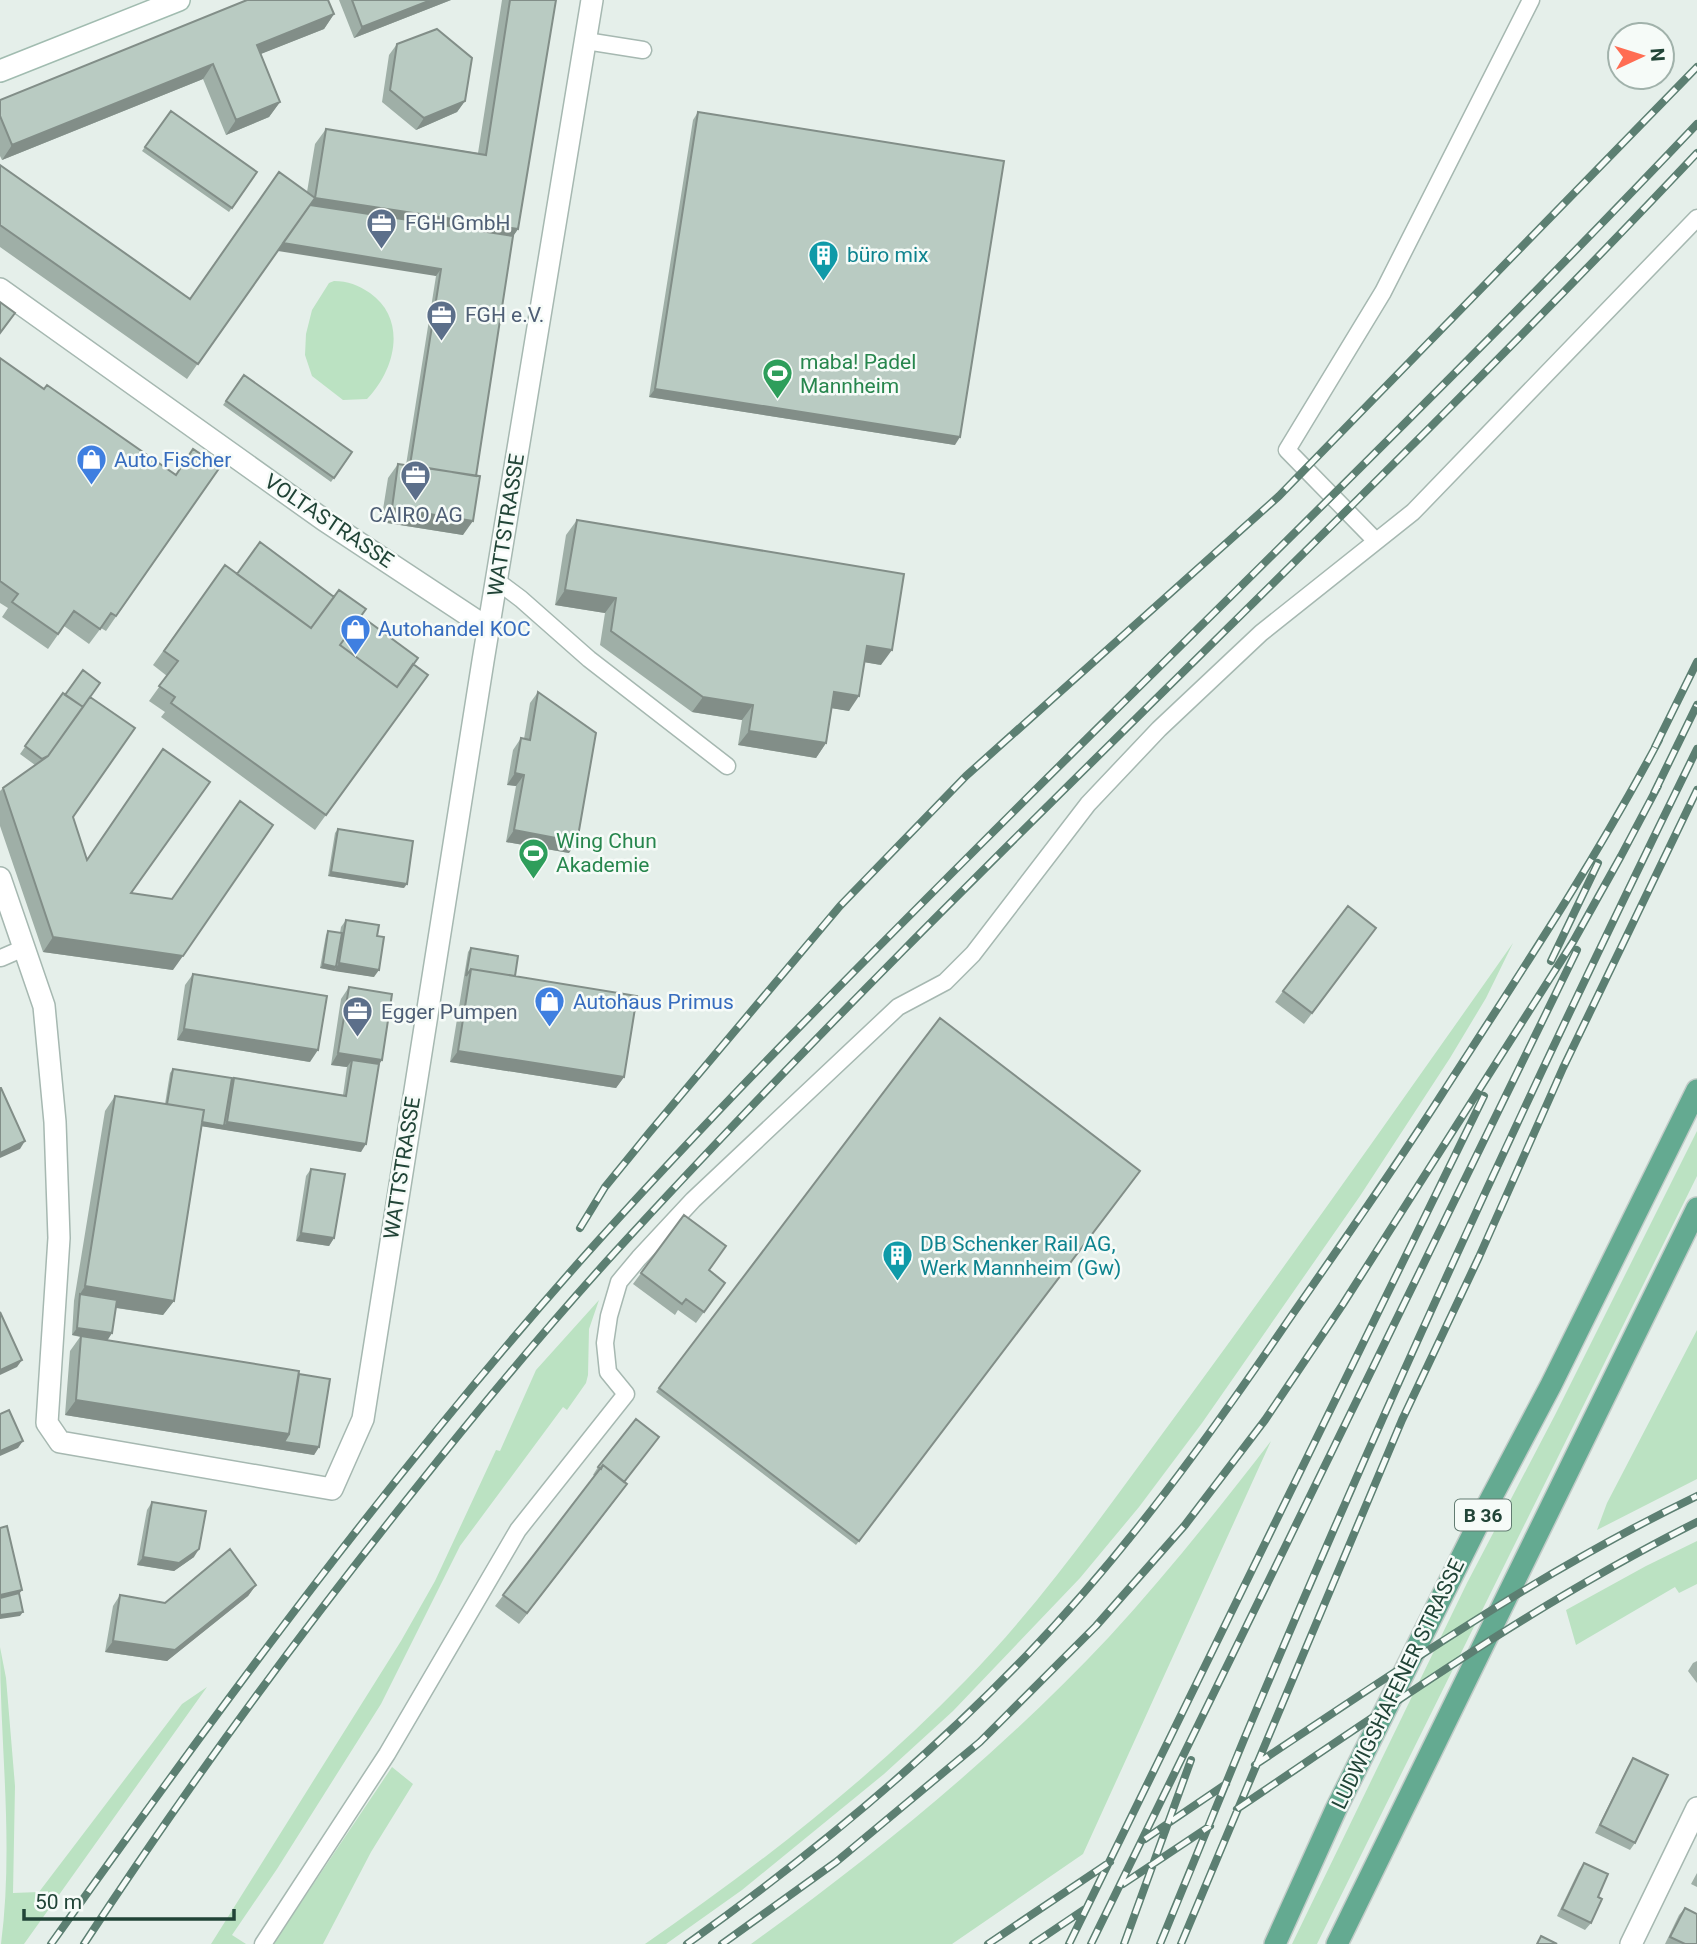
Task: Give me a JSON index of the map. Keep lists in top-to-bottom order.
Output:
{
  "streets": {
    "main road": ["B 36", "LUDWIGSHAFENER STRASSE"],
    "street": ["VOLTASTRASSE", "WATTSTRASSE"]
  },
  "crossings": [
    ["VOLTASTRASSE", "WATTSTRASSE"]
  ],
  "places": {
    "office": [
      "FGH GmbH",
      "FGH e.V.",
      "CAIRO AG",
      "Egger Pumpen"
    ],
    "building": ["büro mix", "DB Schenker Rail AG, Werk Mannheim (Gw)"],
    "sports": ["maba! Padel Mannheim", "Wing Chun Akademie"],
    "shop": ["Auto Fischer", "Autohandel KOC", "Autohaus Primus"]
  },
  "scale_bar": "50 m",
  "north": "right"
}
